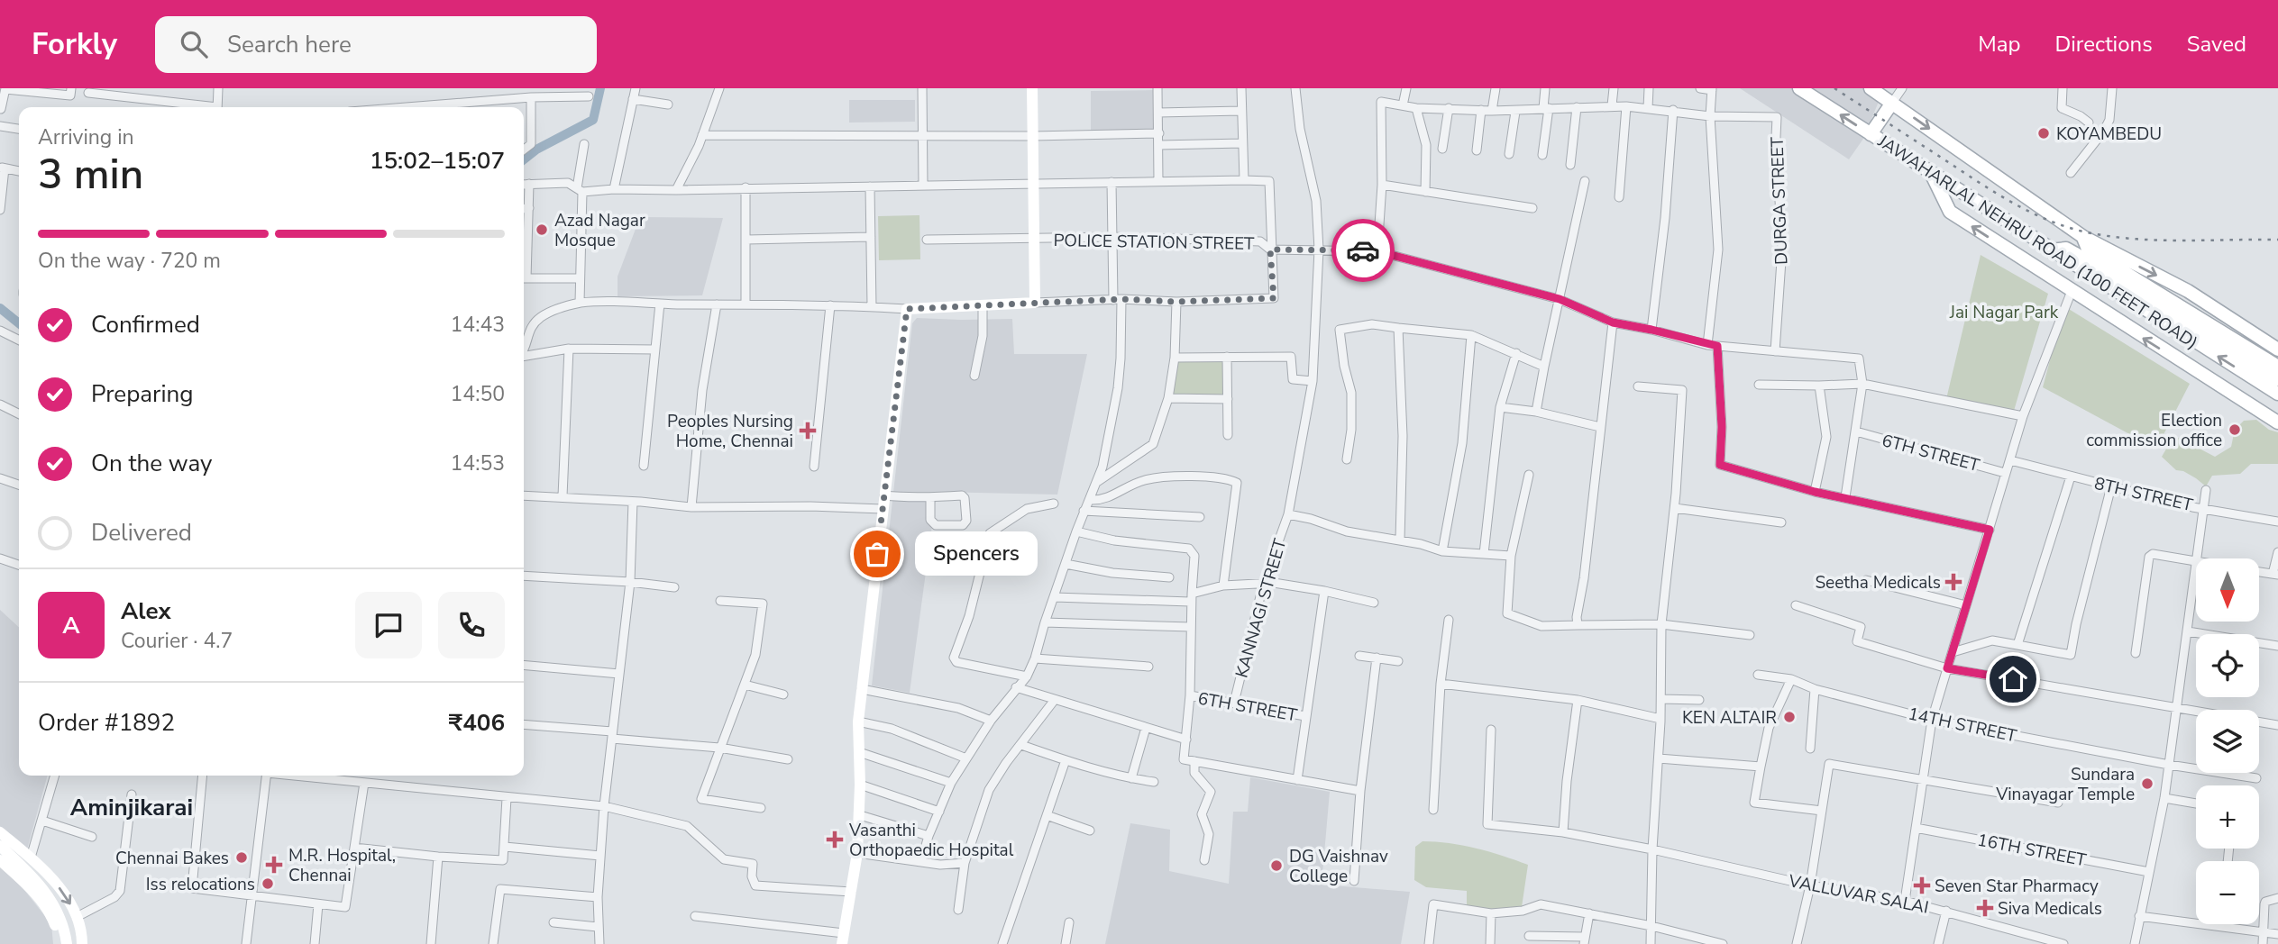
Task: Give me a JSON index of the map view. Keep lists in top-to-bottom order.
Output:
{
  "streets": {
    "main road": ["JAWAHARLAL NEHRU ROAD (100 FEET ROAD)"],
    "street": [
      "DURGA STREET",
      "POLICE STATION STREET",
      "6TH STREET",
      "8TH STREET",
      "KANNAGI STREET",
      "14TH STREET",
      "16TH STREET",
      "VALLUVAR SALAI"
    ]
  },
  "crossings": [
    ["DURGA STREET", "POLICE STATION STREET"],
    ["POLICE STATION STREET", "KANNAGI STREET"],
    ["6TH STREET", "KANNAGI STREET"]
  ],
  "districts": ["Aminjikarai"],
  "parks": ["Jai Nagar Park"],
  "places": {
    "other": [
      "KOYAMBEDU",
      "Azad Nagar Mosque",
      "Election commission office",
      "Spencers",
      "KEN ALTAIR",
      "Sundara Vinayagar Temple",
      "Chennai Bakes",
      "DG Vaishnav College",
      "Iss relocations"
    ],
    "health": [
      "Peoples Nursing Home, Chennai",
      "Seetha Medicals",
      "Vasanthi Orthopaedic Hospital",
      "M.R. Hospital, Chennai",
      "Seven Star Pharmacy",
      "Siva Medicals"
    ]
  },
  "north": "bottom",
  "page": {
    "header": "Forkly",
    "search": "Search here",
    "nav": ["Map", "Directions", "Saved"],
    "heading": ["3 min", "Arriving in", "15:02–15:07"],
    "panel": [
      "Alex",
      "Courier · 4.7",
      "Order #1892",
      "₹406"
    ],
    "bar": "On the way · 720 m",
    "list": [
      ["Confirmed", "14:43"],
      ["Preparing", "14:50"],
      ["On the way", "14:53"],
      "Delivered"
    ],
    "bubble": "Spencers",
    "map_buttons": ["+", "−"],
    "round": "A"
  }
}
